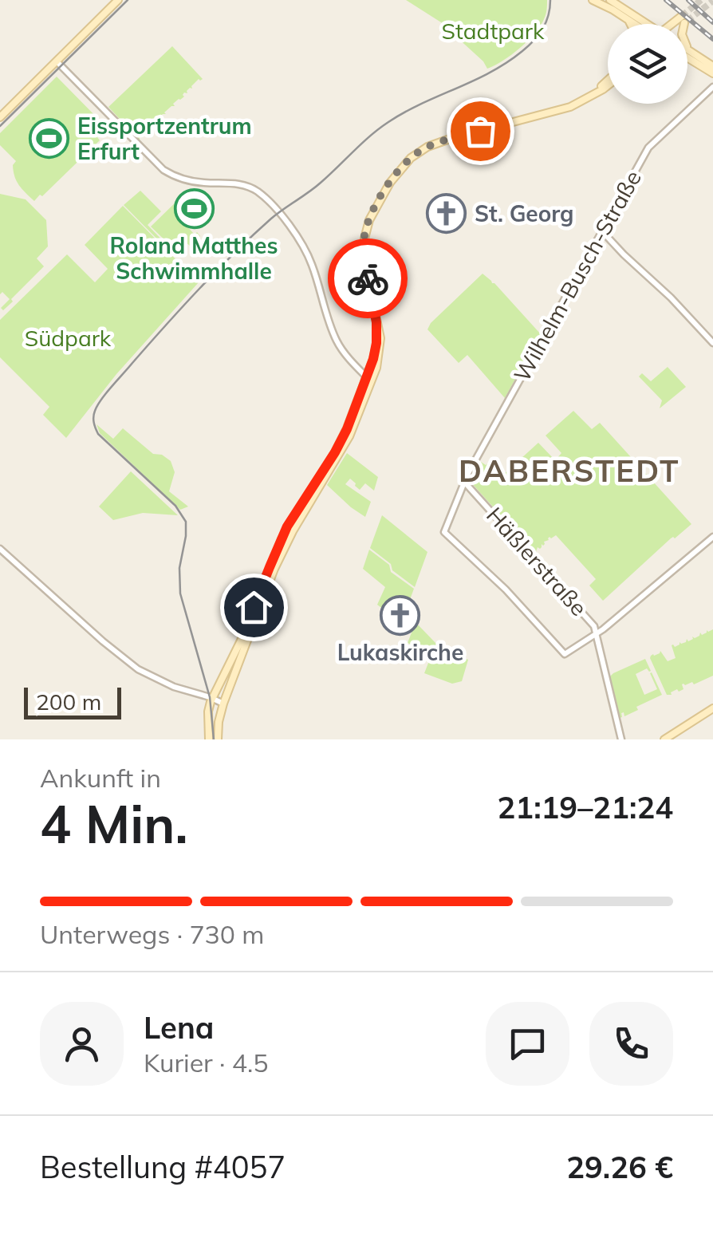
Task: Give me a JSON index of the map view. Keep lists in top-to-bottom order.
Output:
{
  "streets": {
    "street": ["Wilhelm-Busch-Straße", "Häßlerstraße"]
  },
  "crossings": [
    ["Wilhelm-Busch-Straße", "Häßlerstraße"]
  ],
  "districts": ["DABERSTEDT"],
  "parks": ["Stadtpark", "Südpark"],
  "places": {
    "sports": ["Eissportzentrum Erfurt", "Roland Matthes Schwimmhalle"],
    "church": ["St. Georg", "Lukaskirche"]
  },
  "scale_bar": "200 m",
  "page": {
    "scale": "200 m",
    "heading": ["4 Min.", "Ankunft in", "21:19–21:24"],
    "panel": [
      "Lena",
      "Kurier · 4.5",
      "Bestellung #4057",
      "29.26 €"
    ],
    "bar": "Unterwegs · 730 m"
  }
}
